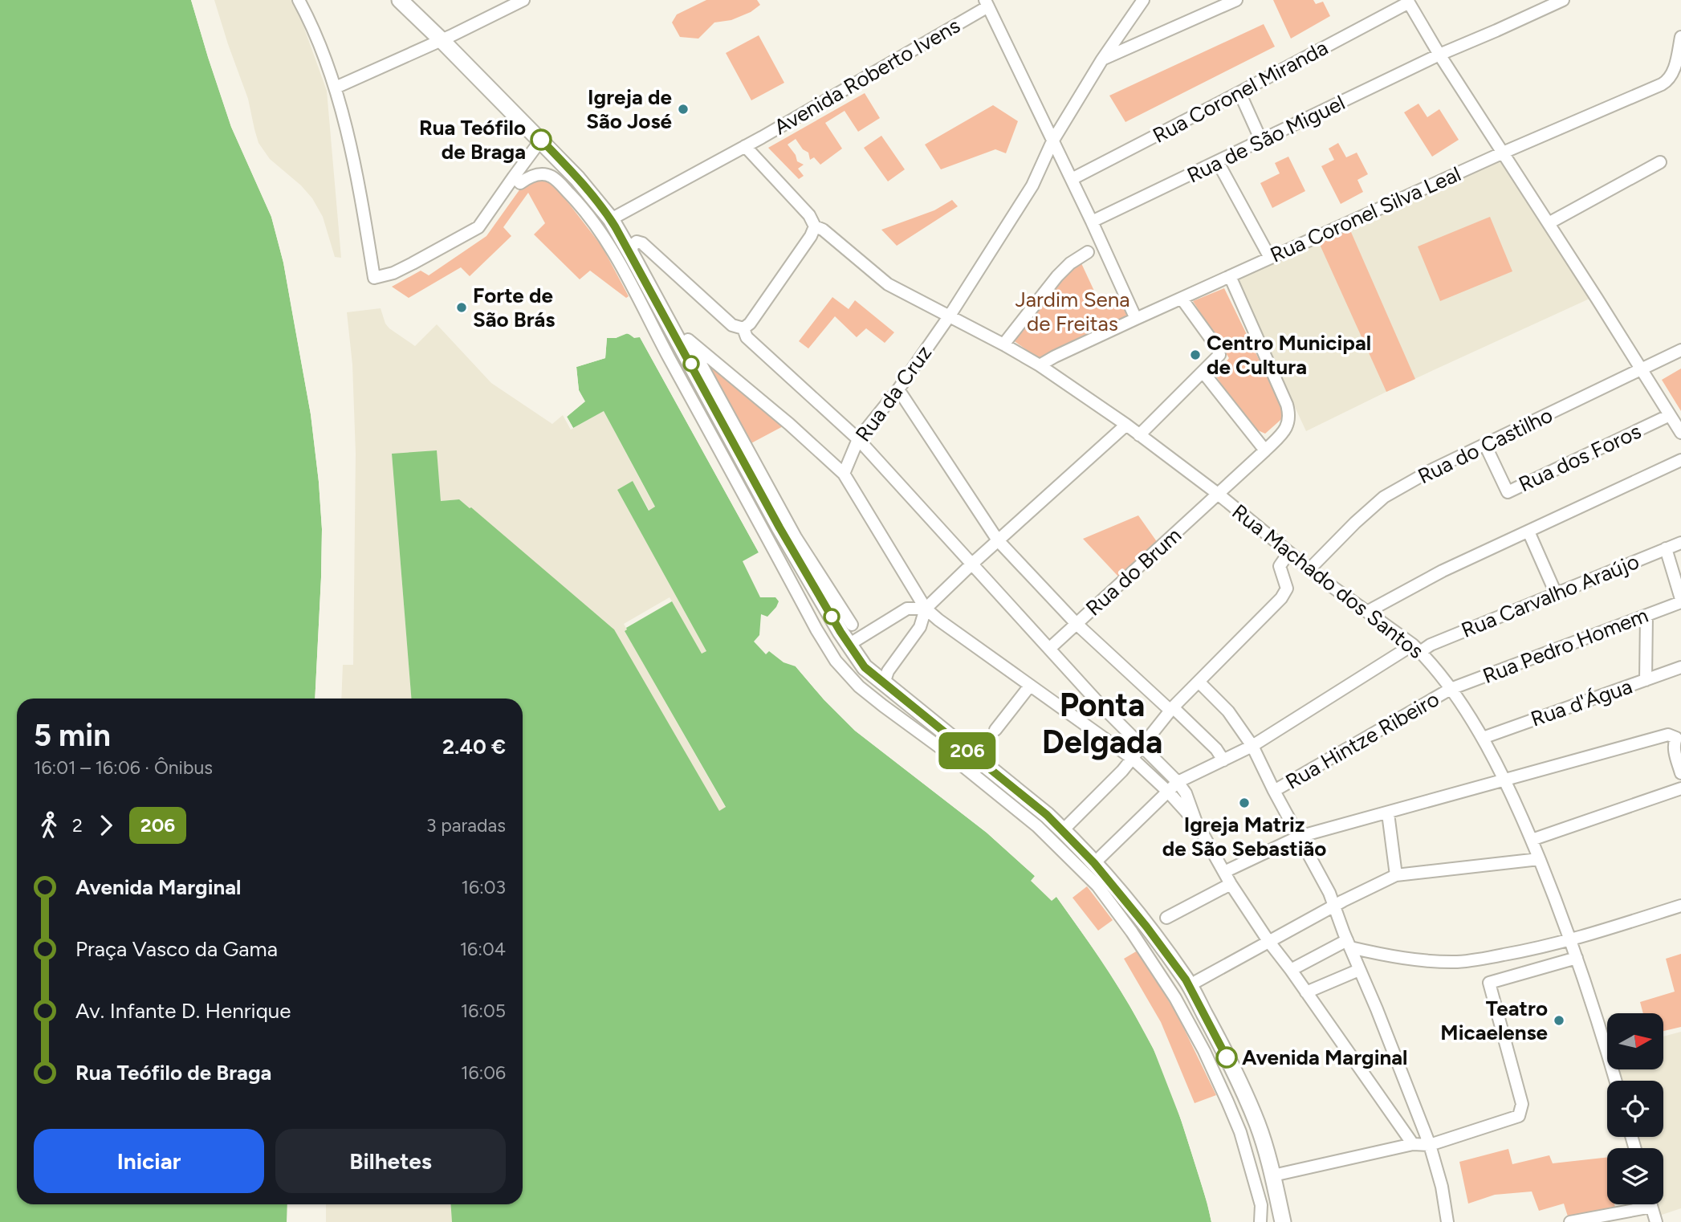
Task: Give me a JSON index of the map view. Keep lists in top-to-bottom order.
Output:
{
  "streets": {
    "street": [
      "Avenida Roberto Ivens",
      "Rua Coronel Miranda",
      "Rua de São Miguel",
      "Rua Coronel Silva Leal",
      "Rua da Cruz",
      "Rua do Castilho",
      "Rua dos Foros",
      "Rua do Brum",
      "Rua Machado dos Santos",
      "Rua Carvalho Araújo",
      "Rua Pedro Homem",
      "Rua d'Água",
      "Rua Hintze Ribeiro"
    ]
  },
  "crossings": [
    ["Rua Coronel Silva Leal", "Rua do Brum"],
    ["Rua Coronel Silva Leal", "Rua Machado dos Santos"],
    ["Rua da Cruz", "Rua Machado dos Santos"],
    ["Rua do Castilho", "Rua dos Foros"],
    ["Rua do Castilho", "Rua Machado dos Santos"],
    ["Rua do Brum", "Rua Machado dos Santos"],
    ["Rua Machado dos Santos", "Rua Carvalho Araújo"],
    ["Rua Machado dos Santos", "Rua Pedro Homem"],
    ["Rua Machado dos Santos", "Rua d'Água"],
    ["Rua Machado dos Santos", "Rua Hintze Ribeiro"],
    ["Rua Pedro Homem", "Rua Hintze Ribeiro"]
  ],
  "districts": ["Ponta Delgada"],
  "parks": ["Jardim Sena de Freitas"],
  "places": [
    "Igreja de São José",
    "Rua Teófilo de Braga",
    "Forte de São Brás",
    "Centro Municipal de Cultura",
    "Igreja Matriz de São Sebastião",
    "Teatro Micaelense",
    "Avenida Marginal"
  ],
  "lines": ["bus line 206"],
  "north": "right",
  "page": {
    "on_map": "206",
    "heading": ["5 min", "16:01 – 16:06 · Ônibus", "2.40 €"],
    "legs": ["2", "206", "3 paradas"],
    "list": [
      {
        "name": "Avenida Marginal",
        "value": "16:03"
      },
      {
        "name": "Praça Vasco da Gama",
        "value": "16:04"
      },
      {
        "name": "Av. Infante D. Henrique",
        "value": "16:05"
      },
      {
        "name": "Rua Teófilo de Braga",
        "value": "16:06"
      }
    ],
    "buttons": ["Iniciar", "Bilhetes"]
  }
}
